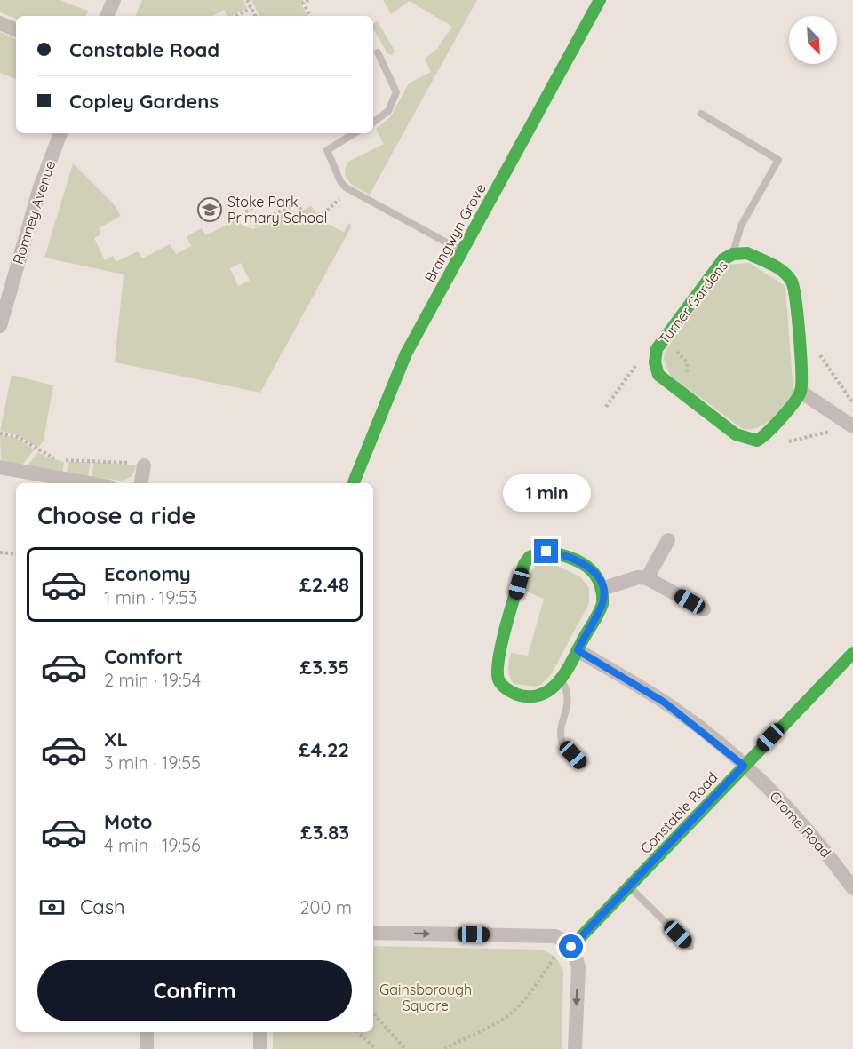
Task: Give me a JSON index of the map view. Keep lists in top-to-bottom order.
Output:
{
  "streets": {
    "street": [
      "Romney Avenue",
      "Brangwyn Grove",
      "Turner Gardens",
      "Constable Road",
      "Crome Road"
    ]
  },
  "crossings": [
    ["Constable Road", "Crome Road"]
  ],
  "parks": ["Gainsborough Square"],
  "places": {
    "school or university": ["Stoke Park Primary School"]
  },
  "north": "bottom right",
  "page": {
    "banner": ["Constable Road", "Copley Gardens"],
    "bubble": "1 min",
    "heading": "Choose a ride",
    "list": [
      {
        "name": "Economy",
        "note": "1 min · 19:53",
        "value": "£2.48"
      },
      {
        "name": "Comfort",
        "note": "2 min · 19:54",
        "value": "£3.35"
      },
      {
        "name": "XL",
        "note": "3 min · 19:55",
        "value": "£4.22"
      },
      {
        "name": "Moto",
        "note": "4 min · 19:56",
        "value": "£3.83"
      }
    ],
    "pay": ["Cash", "200 m"],
    "buttons": "Confirm"
  }
}
